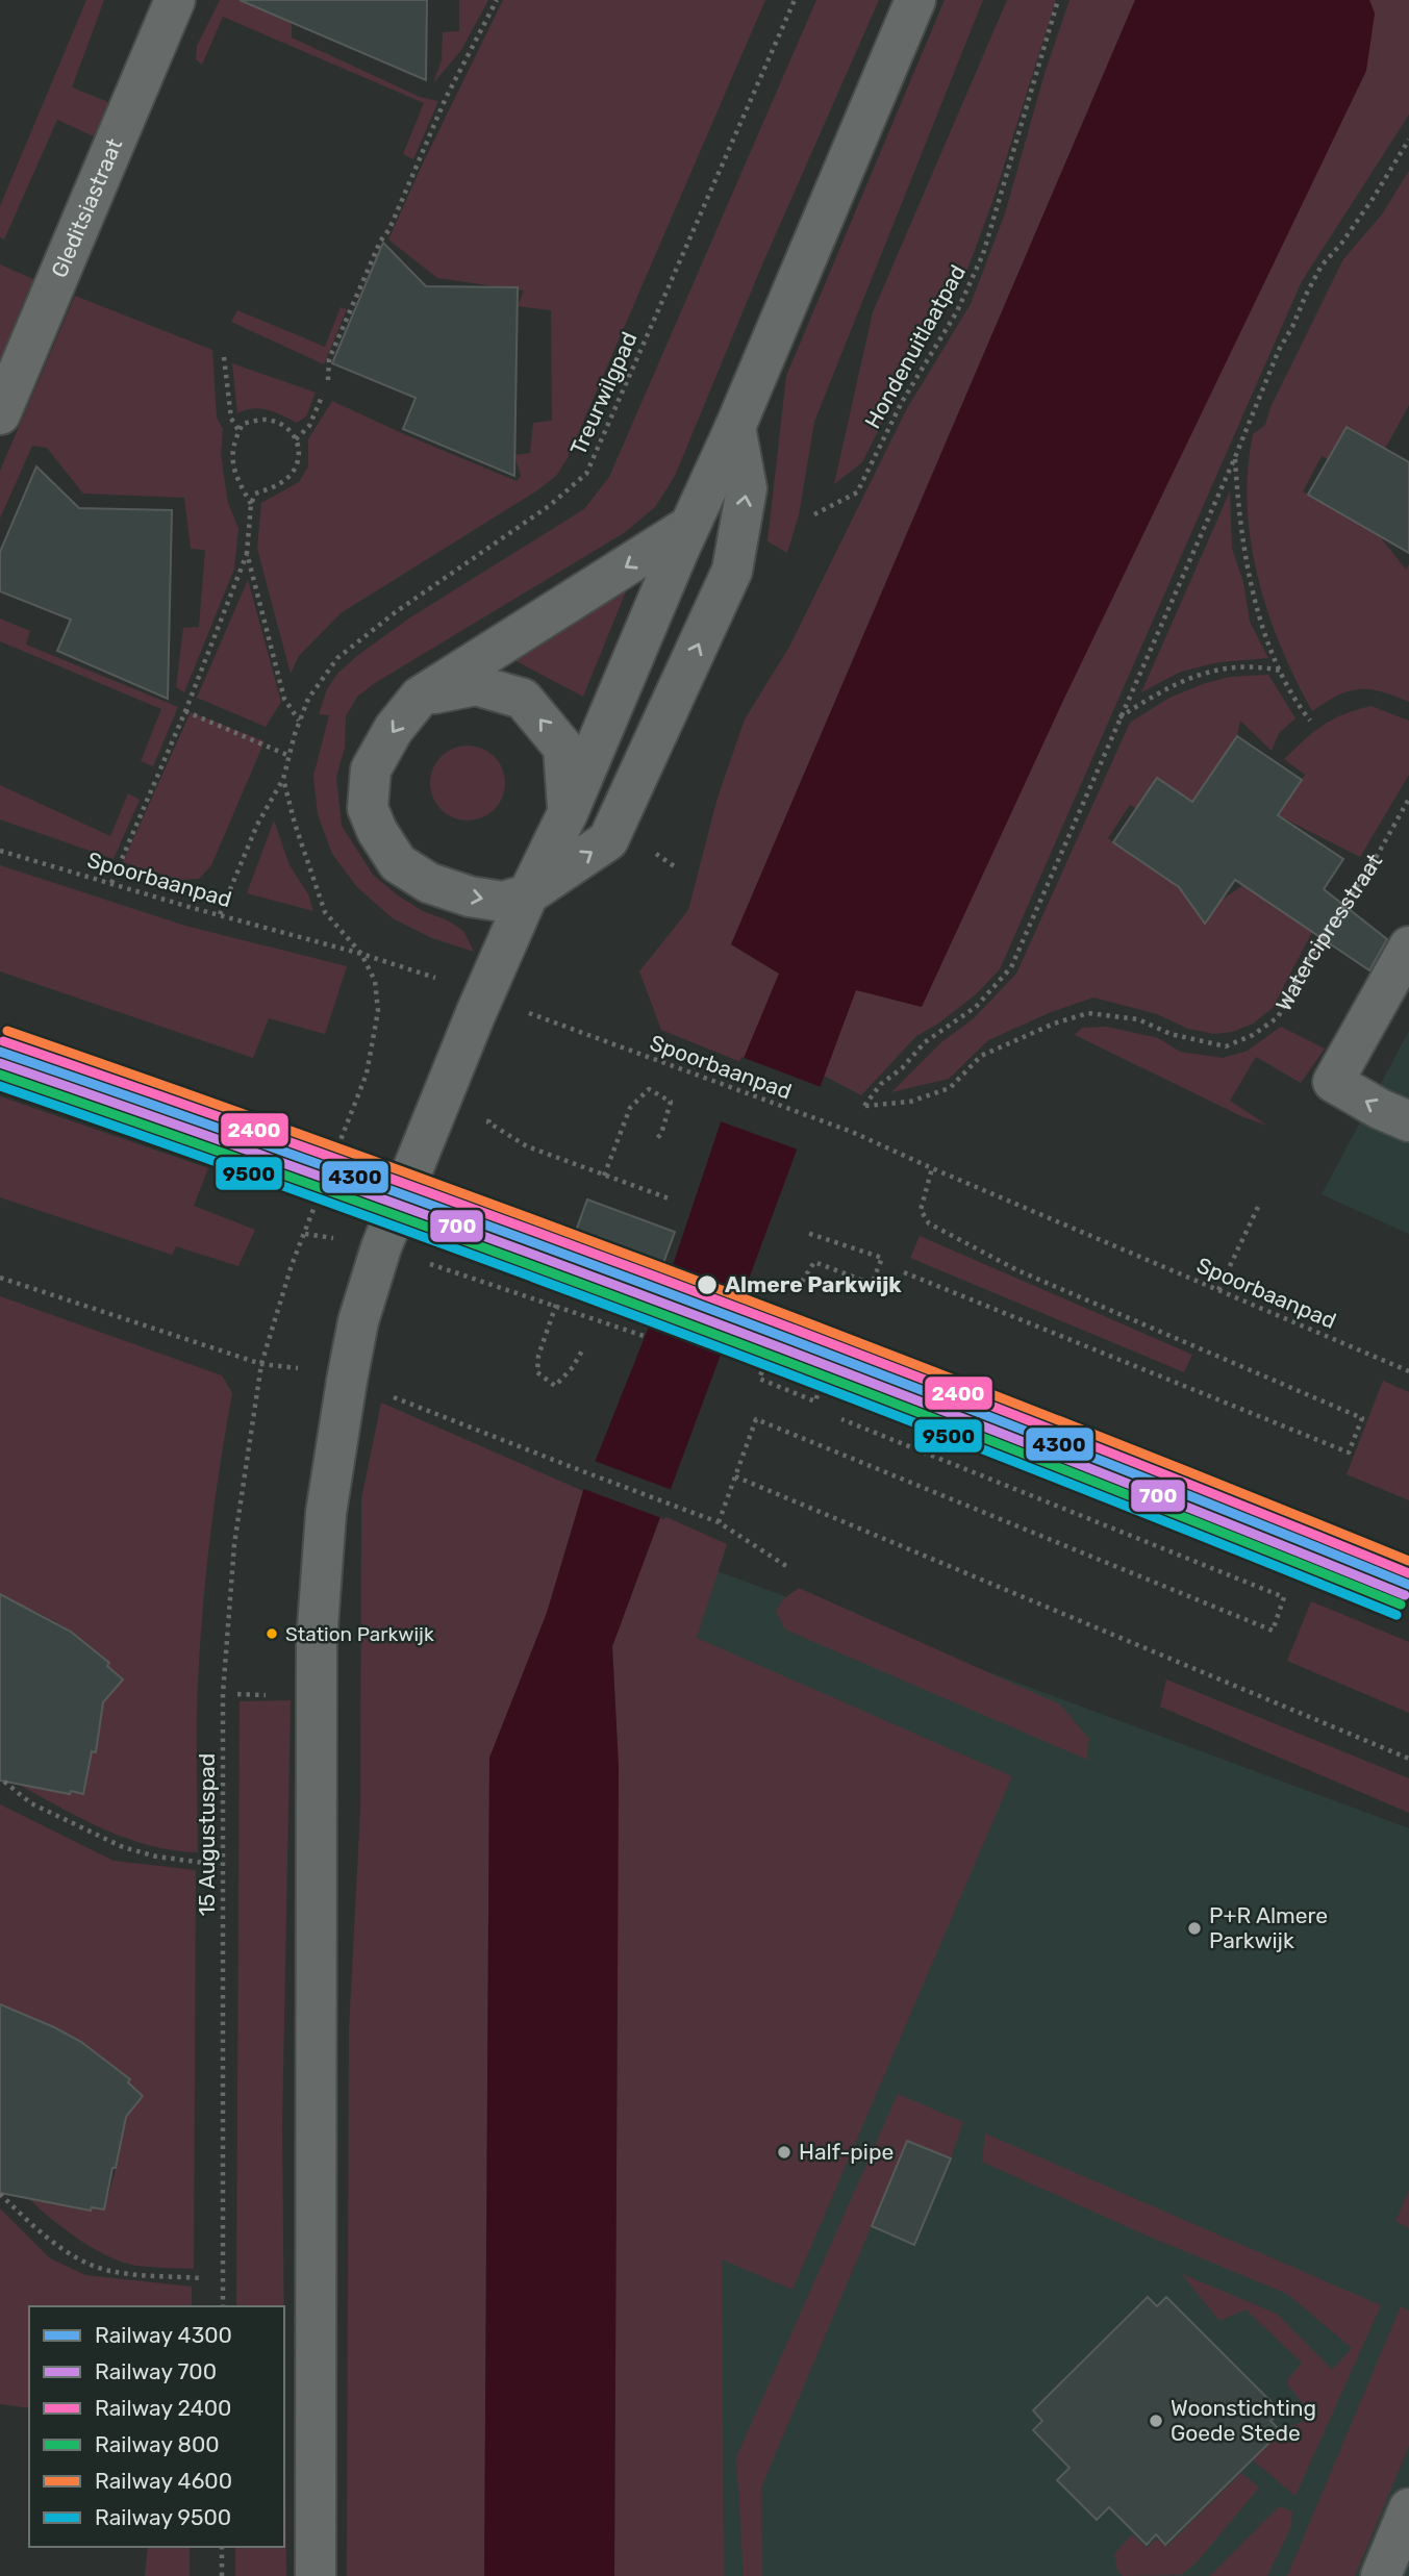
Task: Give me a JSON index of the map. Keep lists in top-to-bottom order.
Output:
{
  "streets": {
    "street": ["Gleditsiastraat"],
    "path": [
      "Hondenuitlaatpad",
      "Treurwilgpad",
      "Spoorbaanpad",
      "Watercipresstraat",
      "15 Augustuspad"
    ]
  },
  "crossings": [
    ["Treurwilgpad", "Spoorbaanpad"],
    ["Treurwilgpad", "15 Augustuspad"],
    ["Spoorbaanpad", "15 Augustuspad"]
  ],
  "places": [
    "Almere Parkwijk",
    "Station Parkwijk",
    "P+R Almere Parkwijk",
    "Half-pipe",
    "Woonstichting Goede Stede"
  ],
  "lines": [
    "rail line 4600",
    "rail line 2400",
    "rail line 4300",
    "rail line 700",
    "rail line 800",
    "rail line 9500"
  ],
  "legend": [
    "Railway 4300",
    "Railway 700",
    "Railway 2400",
    "Railway 800",
    "Railway 4600",
    "Railway 9500"
  ]
}
